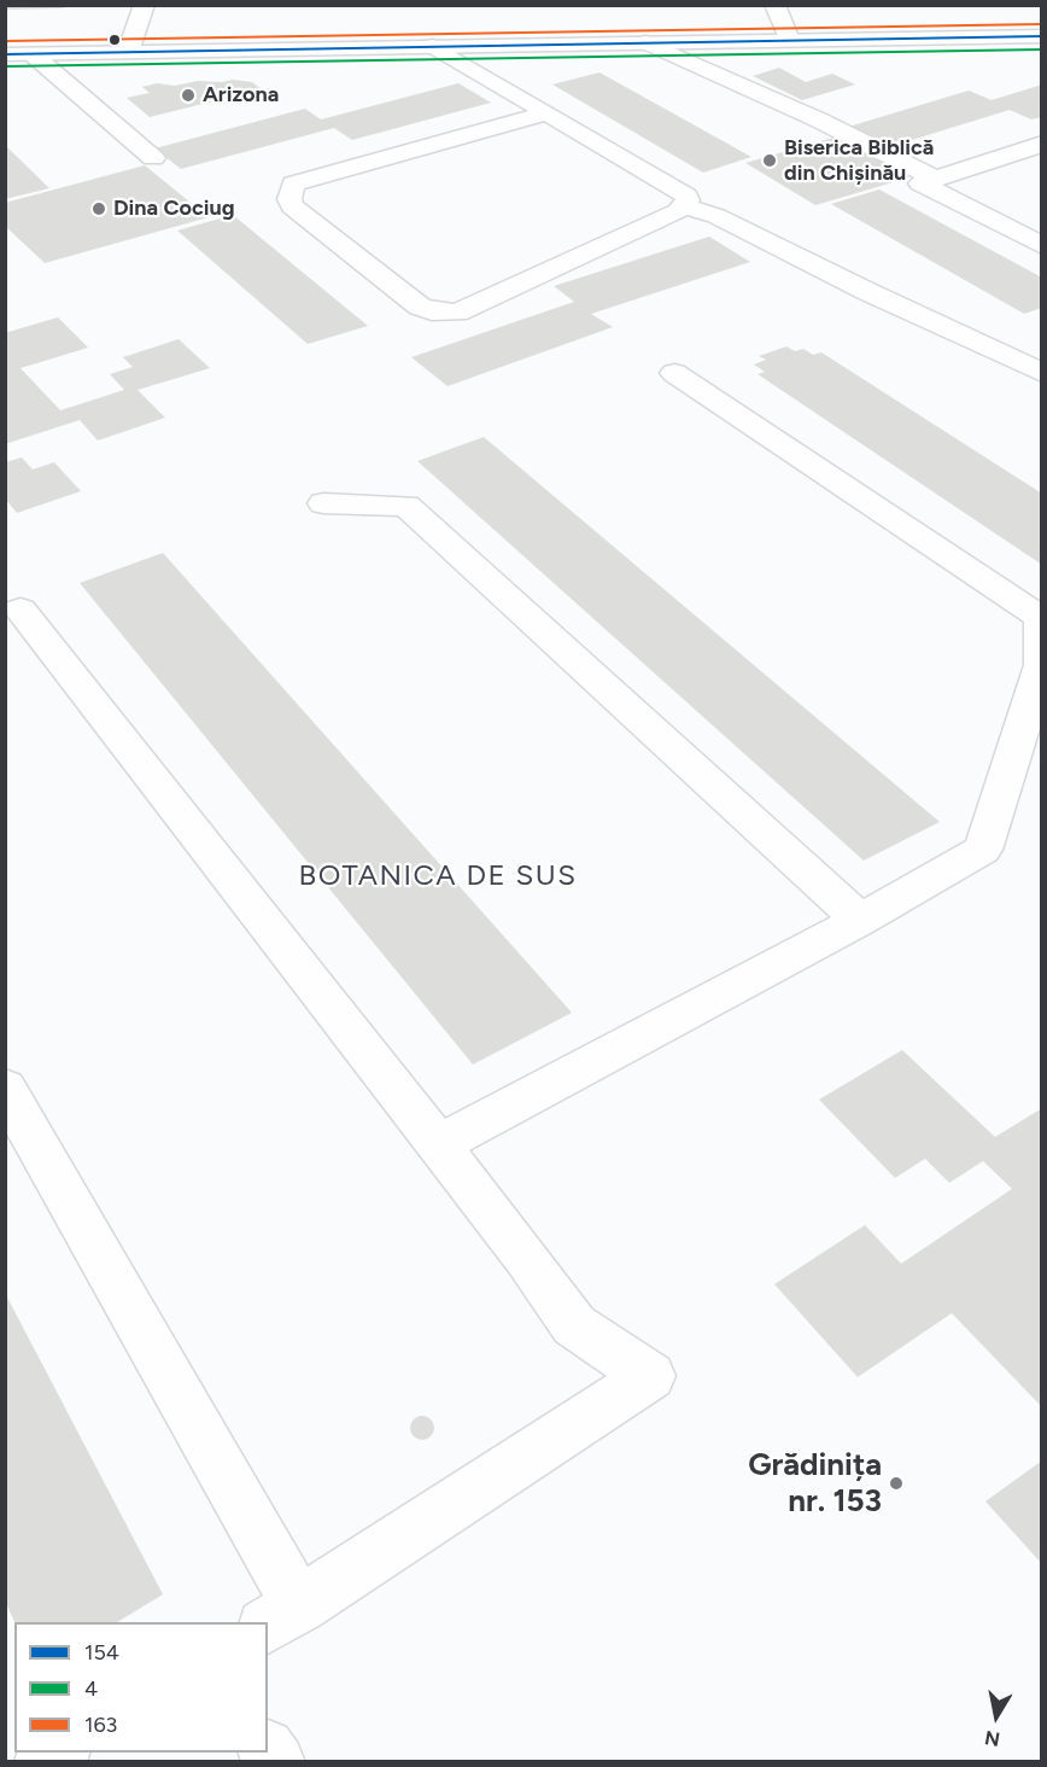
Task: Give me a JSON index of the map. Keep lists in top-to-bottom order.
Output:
{
  "districts": ["BOTANICA DE SUS"],
  "places": [
    "Arizona",
    "Biserica Biblică din Chișinău",
    "Dina Cociug",
    "Grădinița nr. 153"
  ],
  "lines": ["transit line 163", "transit line 154", "transit line 4"],
  "legend": ["154", "4", "163"],
  "north": "bottom"
}
